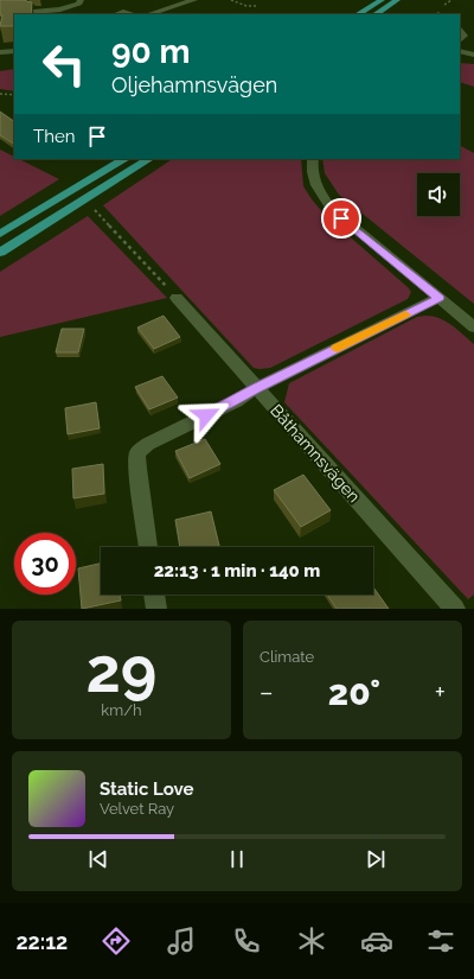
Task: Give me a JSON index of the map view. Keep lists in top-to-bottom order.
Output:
{
  "streets": {
    "street": ["Båthamnsvägen"]
  },
  "page": {
    "turn": ["90 m", "Oljehamnsvägen"],
    "then": "Then",
    "limit": "30",
    "trip": "22:13 · 1 min · 140 m",
    "tile": [
      ["29", "km/h"],
      "Climate"
    ],
    "heat": ["−", "20°", "+"],
    "song": ["Static Love", "Velvet Ray"],
    "tabs": "22:12"
  }
}
